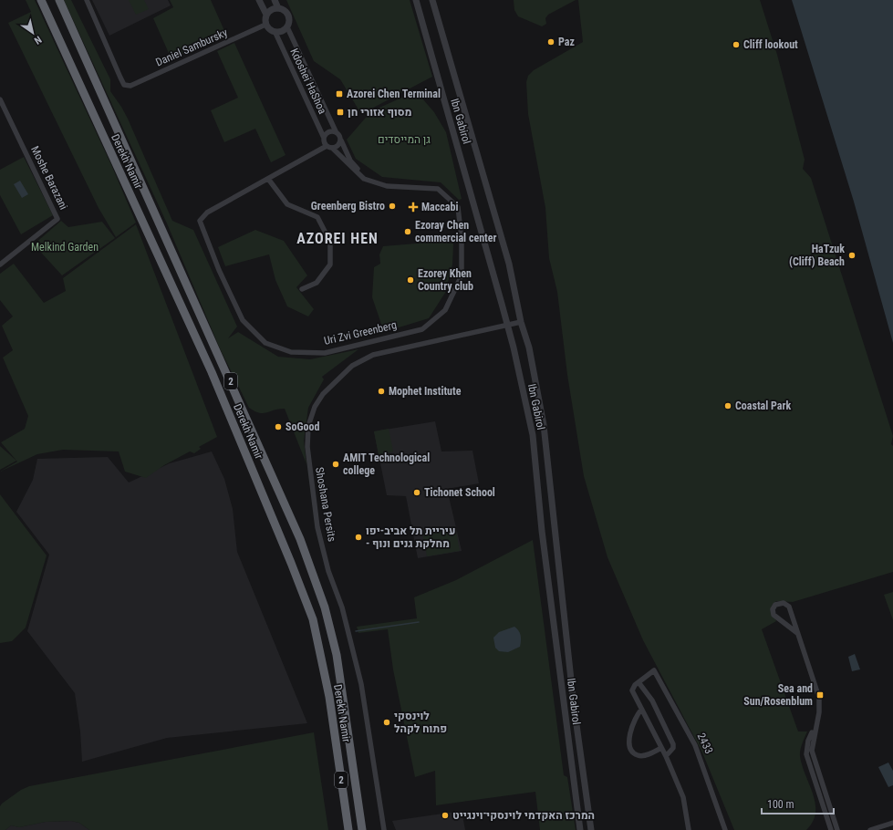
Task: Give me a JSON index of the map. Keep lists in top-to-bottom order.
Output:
{
  "streets": {
    "highway": ["Derekh Namir", "2"],
    "street": [
      "Daniel Sambursky",
      "Kdoshei HaShoa",
      "Ibn Gabirol",
      "Moshe Barazani",
      "Uri Zvi Greenberg",
      "Shoshana Persits",
      "2433"
    ]
  },
  "crossings": [
    ["Daniel Sambursky", "Kdoshei HaShoa"],
    ["Kdoshei HaShoa", "Uri Zvi Greenberg"],
    ["Ibn Gabirol", "Shoshana Persits"]
  ],
  "districts": ["AZOREI HEN"],
  "parks": ["גן המייסדים", "Melkind Garden"],
  "places": {
    "other": [
      "Paz",
      "Cliff lookout",
      "Greenberg Bistro",
      "Ezoray Chen commercial center",
      "HaTzuk (Cliff) Beach",
      "Ezorey Khen Country club",
      "Mophet Institute",
      "Coastal Park",
      "SoGood",
      "AMIT Technological college",
      "Tichonet School",
      "עיריית תל אביב-יפו - מחלקת גנים ונוף",
      "לוינסקי פתוח לקהל",
      "המרכז האקדמי לוינסקי־וינגייט"
    ],
    "transit": ["Azorei Chen Terminal", "מסוף אזורי חן", "Sea and Sun/Rosenblum"],
    "health": ["Maccabi"]
  },
  "scale_bar": "100 m",
  "north": "bottom right"
}
